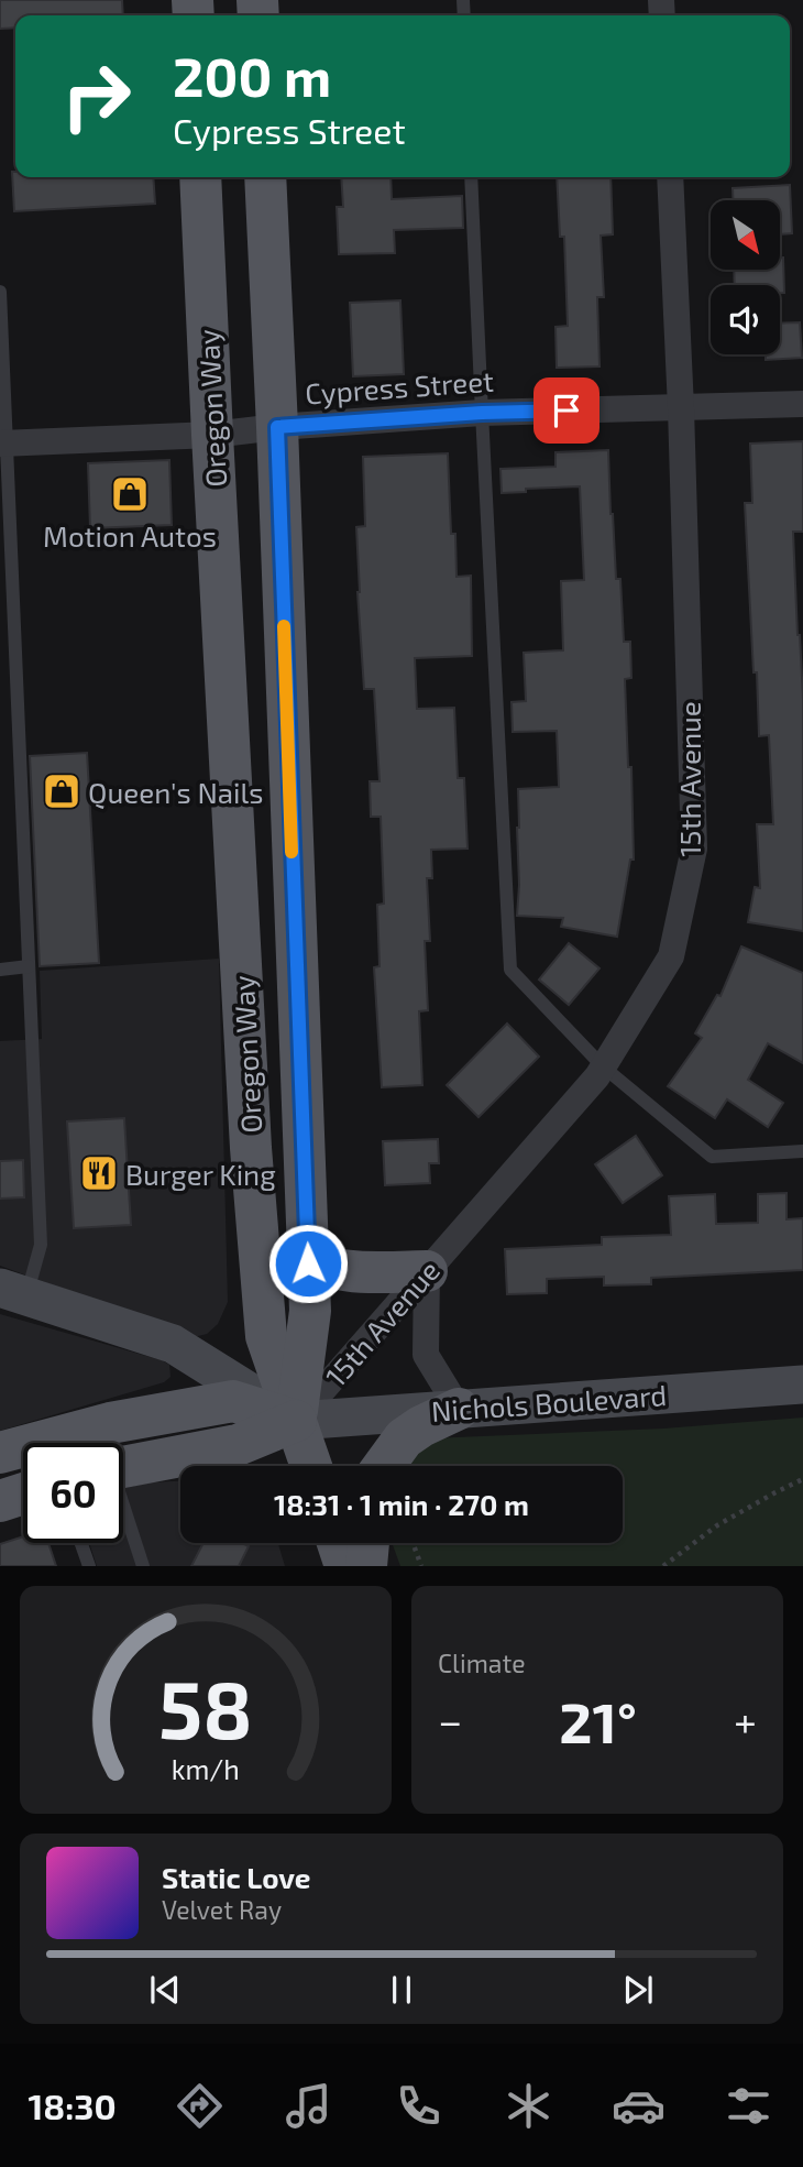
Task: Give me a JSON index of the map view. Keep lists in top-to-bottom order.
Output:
{
  "streets": {
    "main road": ["Oregon Way", "Nichols Boulevard"],
    "street": ["Cypress Street", "15th Avenue"]
  },
  "crossings": [
    ["Cypress Street", "Oregon Way"],
    ["Cypress Street", "15th Avenue"],
    ["Oregon Way", "15th Avenue"],
    ["Oregon Way", "Nichols Boulevard"],
    ["15th Avenue", "Nichols Boulevard"]
  ],
  "places": {
    "shop": ["Motion Autos", "Queen's Nails"],
    "restaurant": ["Burger King"]
  },
  "north": "bottom right",
  "page": {
    "turn": ["200 m", "Cypress Street"],
    "limit": "60",
    "trip": "18:31 · 1 min · 270 m",
    "tile": "Climate",
    "heat": ["−", "21°", "+"],
    "song": ["Static Love", "Velvet Ray"],
    "tabs": "18:30",
    "gauge": ["58", "km/h"]
  }
}
